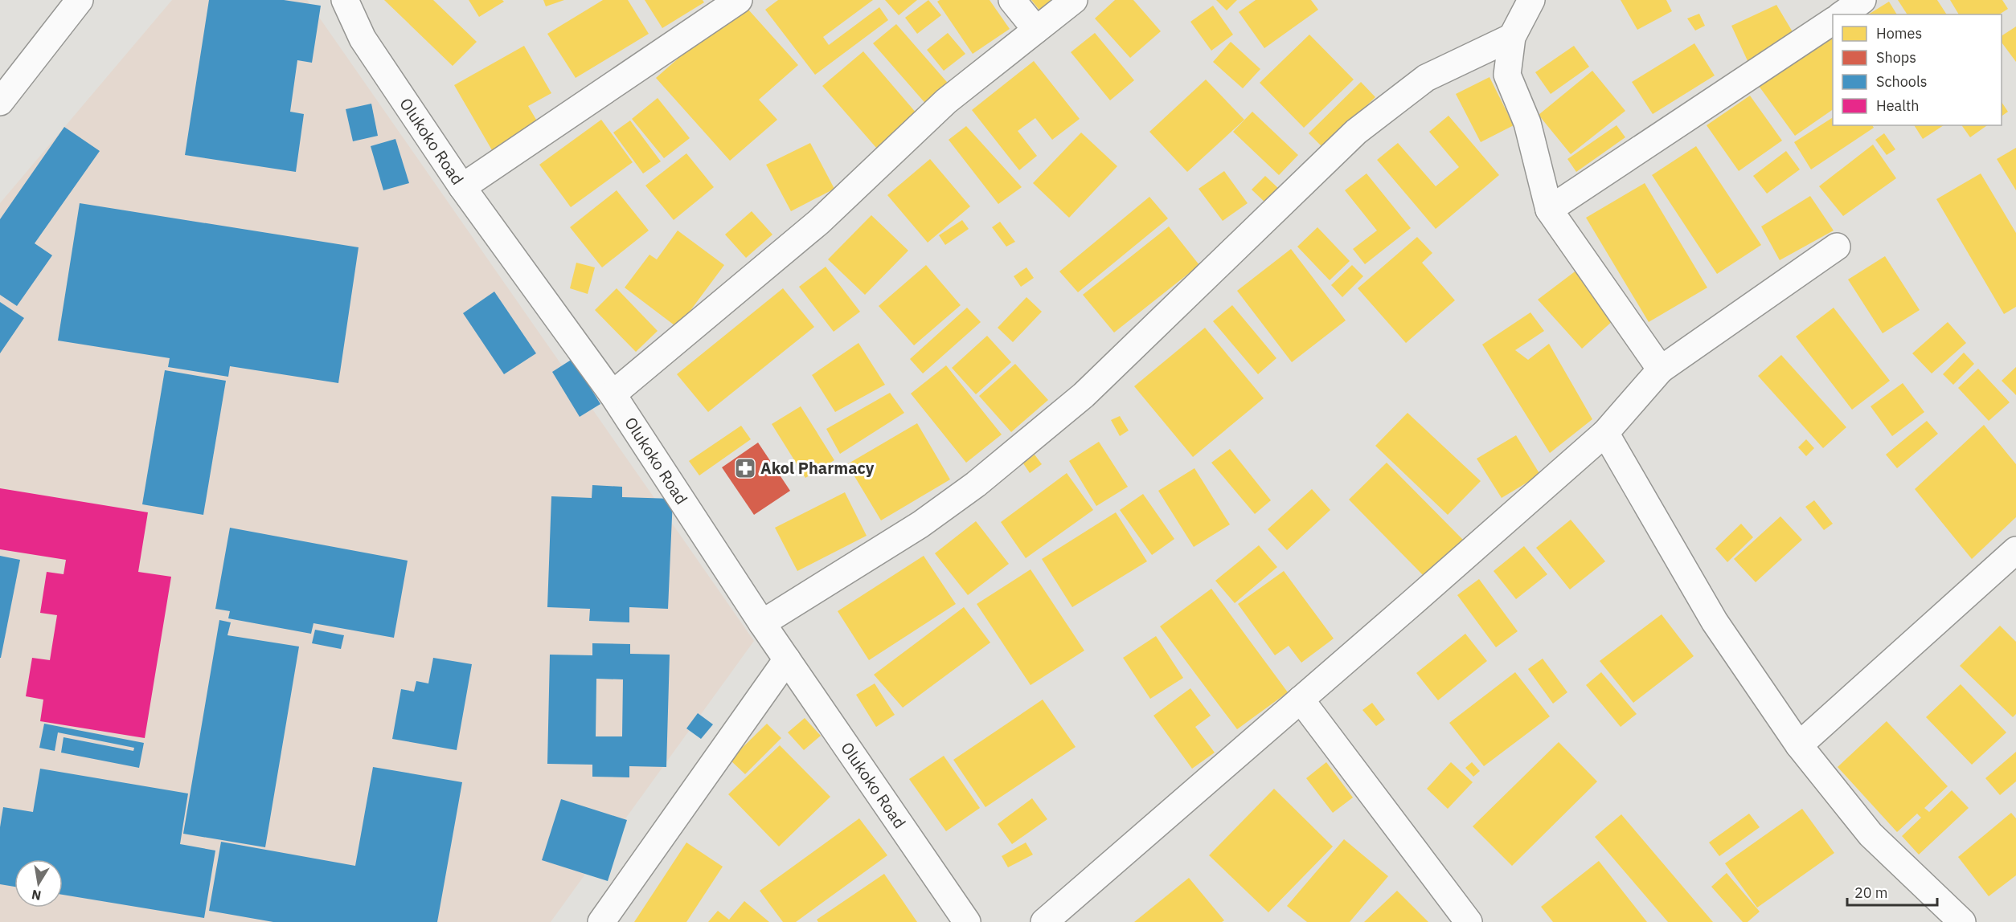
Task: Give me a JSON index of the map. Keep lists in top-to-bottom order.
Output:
{
  "streets": {
    "main road": ["Olukoko Road"]
  },
  "places": {
    "pharmacy": ["Akol Pharmacy"]
  },
  "legend": [
    "Homes",
    "Shops",
    "Schools",
    "Health"
  ],
  "scale_bar": "20 m",
  "north": "bottom"
}
